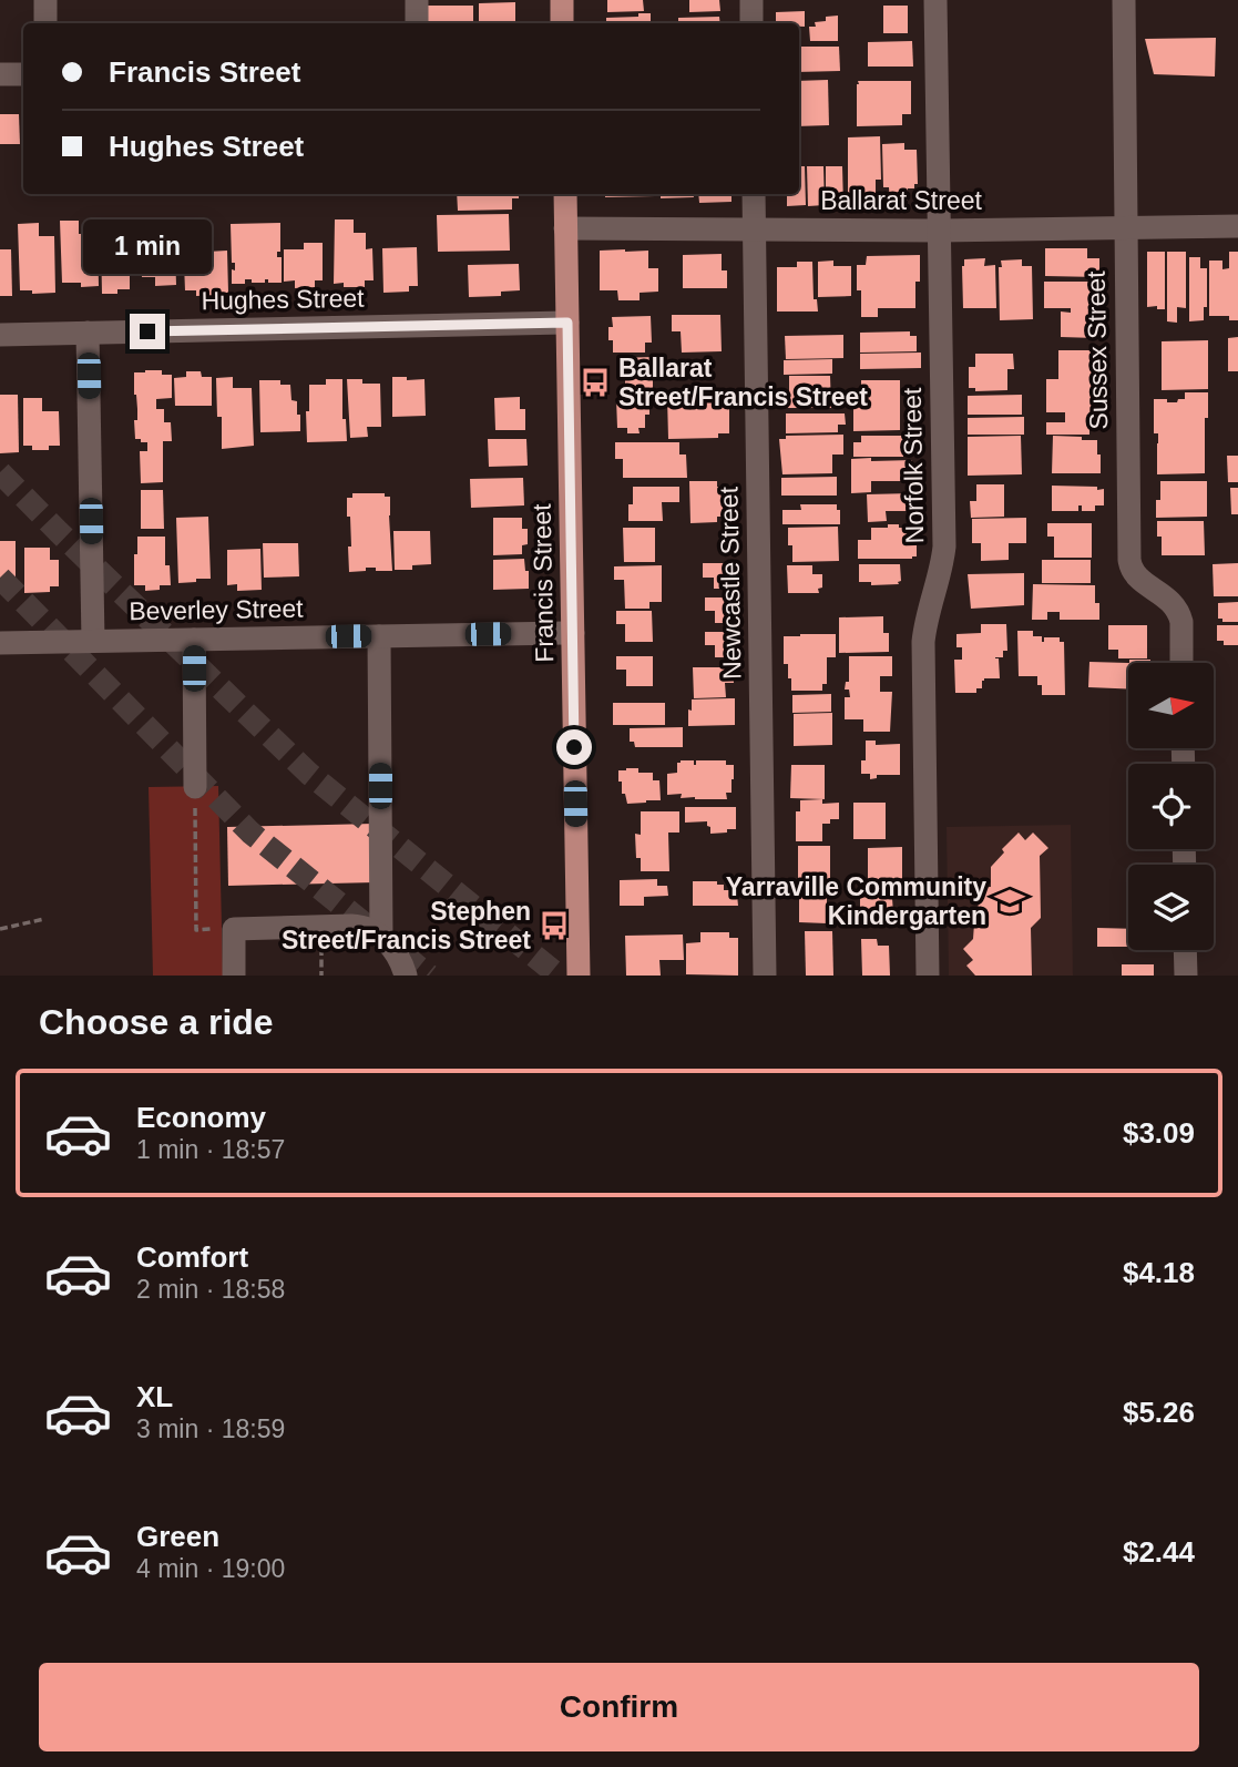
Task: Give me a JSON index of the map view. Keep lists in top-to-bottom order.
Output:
{
  "streets": {
    "main road": ["Francis Street"],
    "street": [
      "Ballarat Street",
      "Hughes Street",
      "Sussex Street",
      "Norfolk Street",
      "Newcastle Street",
      "Beverley Street"
    ]
  },
  "crossings": [
    ["Ballarat Street", "Sussex Street"],
    ["Ballarat Street", "Norfolk Street"],
    ["Ballarat Street", "Francis Street"],
    ["Ballarat Street", "Newcastle Street"],
    ["Hughes Street", "Francis Street"],
    ["Francis Street", "Beverley Street"]
  ],
  "places": {
    "bus stop": ["Ballarat Street/Francis Street", "Stephen Street/Francis Street"],
    "school or university": ["Yarraville Community Kindergarten"]
  },
  "north": "right",
  "page": {
    "banner": ["Francis Street", "Hughes Street"],
    "bubble": "1 min",
    "heading": "Choose a ride",
    "list": [
      {
        "name": "Economy",
        "note": "1 min · 18:57",
        "value": "$3.09"
      },
      {
        "name": "Comfort",
        "note": "2 min · 18:58",
        "value": "$4.18"
      },
      {
        "name": "XL",
        "note": "3 min · 18:59",
        "value": "$5.26"
      },
      {
        "name": "Green",
        "note": "4 min · 19:00",
        "value": "$2.44"
      }
    ],
    "buttons": "Confirm"
  }
}
